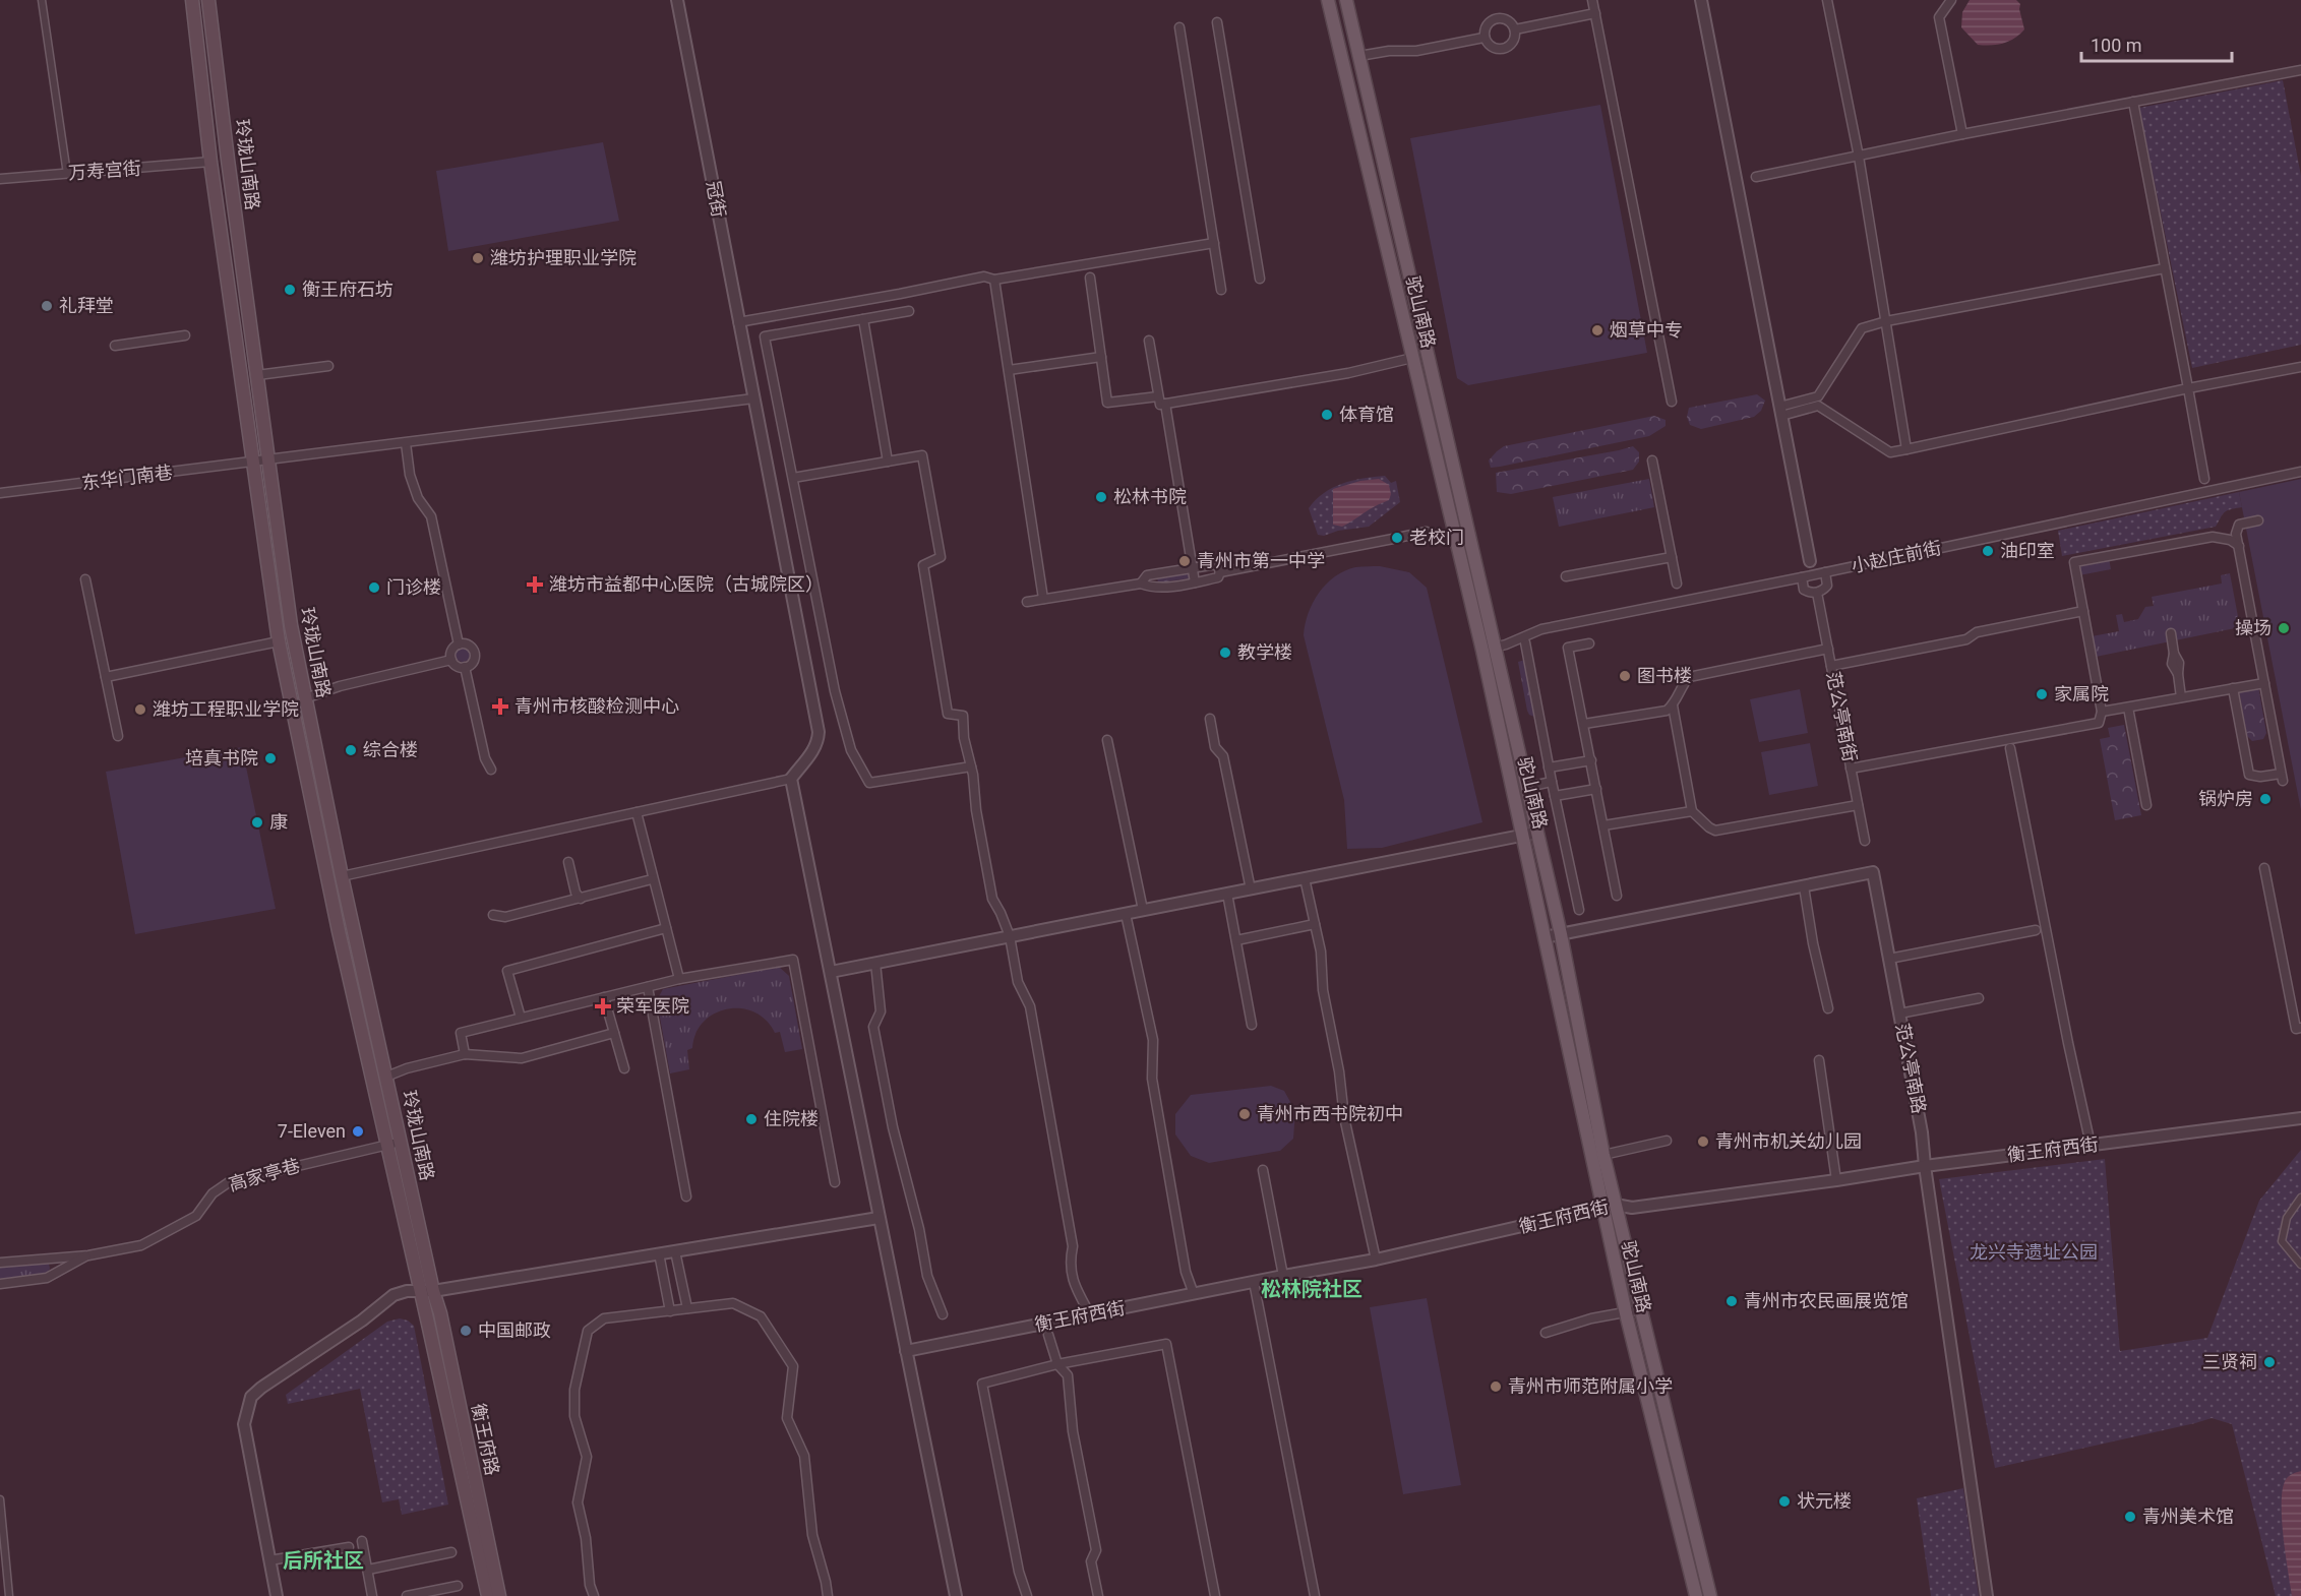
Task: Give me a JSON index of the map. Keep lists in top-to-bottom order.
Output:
{
  "streets": {
    "main road": ["玲珑山南路", "驼山南路", "衡王府路"],
    "street": [
      "万寿宫街",
      "冠街",
      "东华门南巷",
      "小赵庄前街",
      "范公亭南街",
      "范公亭南路",
      "衡王府西街",
      "高家亭巷"
    ]
  },
  "crossings": [
    ["玲珑山南路", "万寿宫街"],
    ["玲珑山南路", "东华门南巷"],
    ["玲珑山南路", "高家亭巷"],
    ["玲珑山南路", "衡王府路"],
    ["冠街", "东华门南巷"],
    ["驼山南路", "小赵庄前街"],
    ["驼山南路", "范公亭南路"],
    ["驼山南路", "衡王府西街"],
    ["范公亭南路", "衡王府西街"]
  ],
  "districts": ["松林院社区", "后所社区"],
  "parks": ["龙兴寺遗址公园"],
  "places": {
    "other": [
      "潍坊护理职业学院",
      "衡王府石坊",
      "礼拜堂",
      "烟草中专",
      "体育馆",
      "松林书院",
      "老校门",
      "油印室",
      "青州市第一中学",
      "门诊楼",
      "操场",
      "教学楼",
      "图书楼",
      "家属院",
      "潍坊工程职业学院",
      "综合楼",
      "培真书院",
      "锅炉房",
      "康",
      "青州市西书院初中",
      "住院楼",
      "7-Eleven",
      "青州市机关幼儿园",
      "青州市农民画展览馆",
      "中国邮政",
      "三贤祠",
      "青州市师范附属小学",
      "状元楼",
      "青州美术馆"
    ],
    "health": ["潍坊市益都中心医院（古城院区）", "青州市核酸检测中心", "荣军医院"]
  },
  "scale_bar": "100 m"
}
